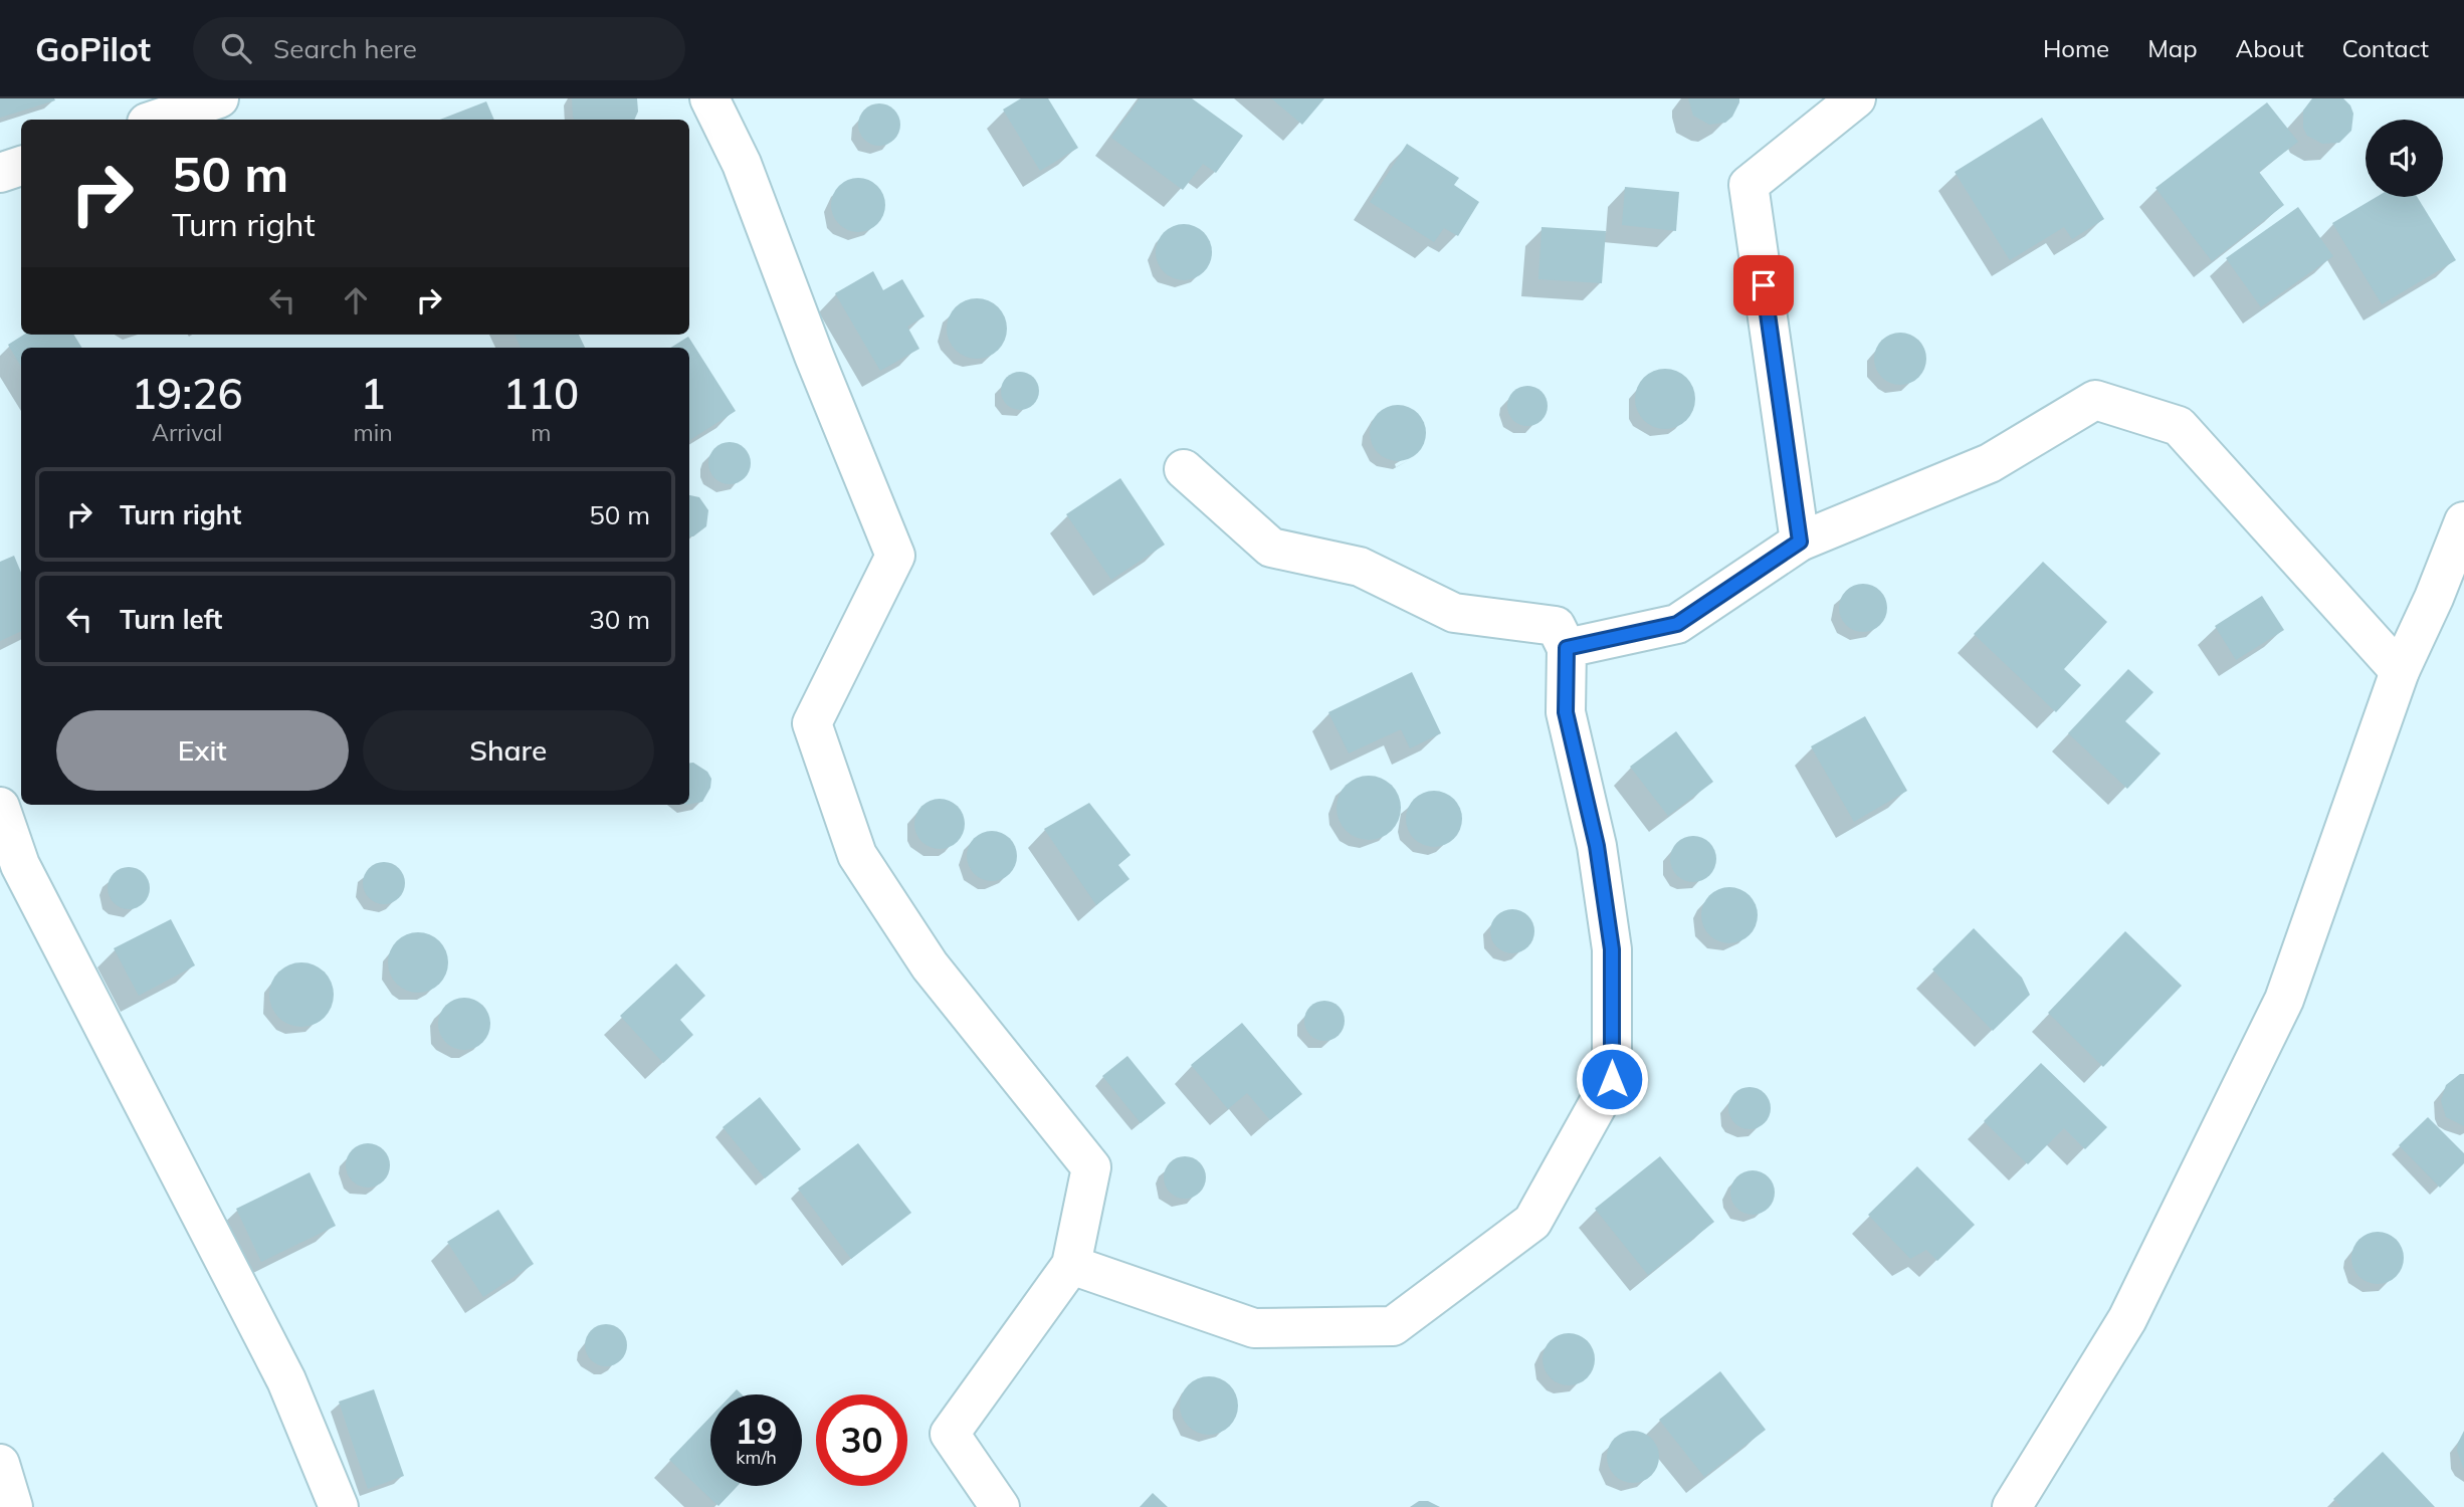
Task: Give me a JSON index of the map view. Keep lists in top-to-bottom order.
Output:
{
  "page": {
    "header": "GoPilot",
    "search": "Search here",
    "nav": [
      "Home",
      "Map",
      "About",
      "Contact"
    ],
    "turn": ["50 m", "Turn right"],
    "eta": [
      "19:26",
      "Arrival",
      "1",
      "min",
      "110",
      "m"
    ],
    "list": [
      {
        "name": "Turn right",
        "value": "50 m"
      },
      {
        "name": "Turn left",
        "value": "30 m"
      }
    ],
    "buttons": ["Exit", "Share"],
    "speed": "19 km/h",
    "limit": "30"
  }
}
